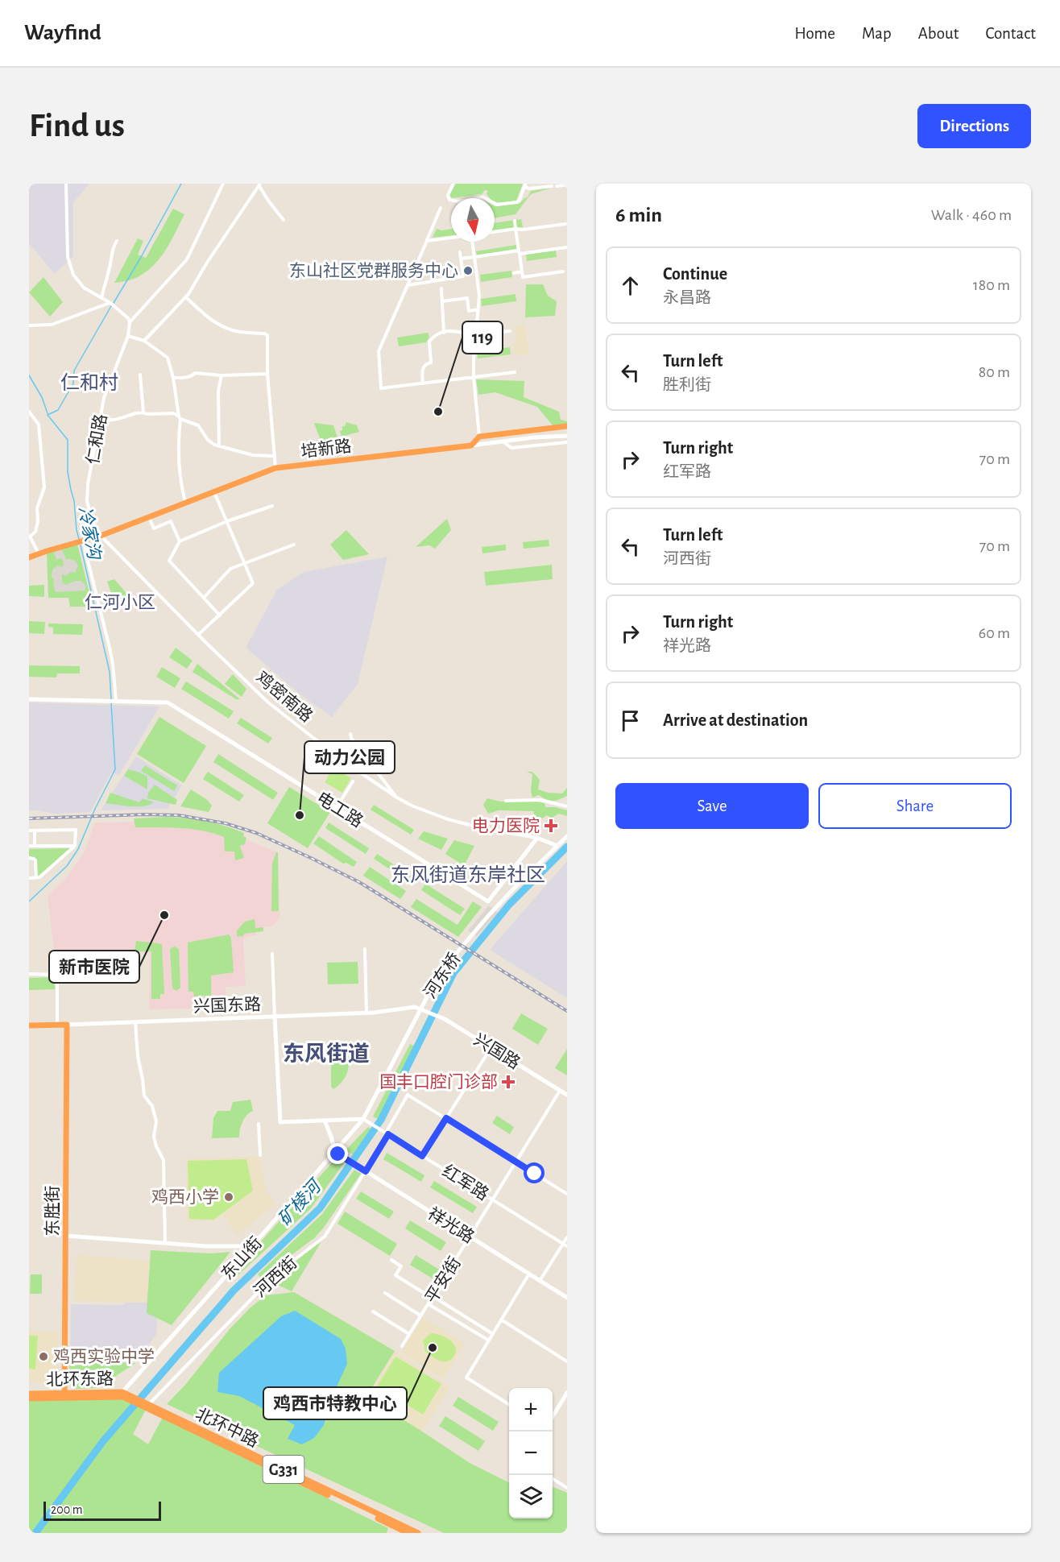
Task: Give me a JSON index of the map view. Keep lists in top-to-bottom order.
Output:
{
  "streets": {
    "highway": [
      "培新路",
      "兴国东路",
      "东胜街",
      "北环东路",
      "北环中路",
      "G331"
    ],
    "main road": [
      "鸡密南路",
      "电工路",
      "河东桥",
      "兴国路",
      "祥光路",
      "东山街"
    ],
    "street": [
      "仁和路",
      "红军路",
      "河西街",
      "平安街"
    ]
  },
  "crossings": [
    ["仁和路", "培新路"],
    ["仁和路", "鸡密南路"],
    ["培新路", "鸡密南路"],
    ["鸡密南路", "电工路"],
    ["鸡密南路", "河东桥"],
    ["河东桥", "红军路"],
    ["河东桥", "东山街"],
    ["兴国东路", "兴国路"],
    ["兴国东路", "东胜街"],
    ["兴国路", "平安街"],
    ["红军路", "东山街"],
    ["红军路", "河西街"],
    ["红军路", "平安街"],
    ["东胜街", "北环东路"],
    ["祥光路", "东山街"],
    ["祥光路", "河西街"],
    ["祥光路", "平安街"],
    ["东山街", "北环东路"],
    ["河西街", "北环中路"],
    ["北环东路", "北环中路"]
  ],
  "districts": [
    "仁和村",
    "仁河小区",
    "东风街道东岸社区",
    "东风街道"
  ],
  "water": ["冷家沟", "矿棱河"],
  "places": {
    "other": [
      "东山社区党群服务中心",
      "119",
      "动力公园",
      "新市医院",
      "鸡西小学",
      "鸡西市特教中心",
      "鸡西实验中学"
    ],
    "health": ["电力医院", "国丰口腔门诊部"]
  },
  "scale_bar": "200 m",
  "north": "bottom",
  "page": {
    "header": "Wayfind",
    "nav": [
      "Home",
      "Map",
      "About",
      "Contact"
    ],
    "buttons": [
      "Directions",
      ["Save", "Share"]
    ],
    "title": "Find us",
    "heading": ["6 min", "Walk · 460 m"],
    "list": [
      ["Continue", "永昌路", "180 m"],
      ["Turn left", "胜利街", "80 m"],
      ["Turn right", "红军路", "70 m"],
      ["Turn left", "河西街", "70 m"],
      ["Turn right", "祥光路", "60 m"],
      "Arrive at destination"
    ],
    "map_buttons": ["+", "−"],
    "scale": "200 m"
  }
}
